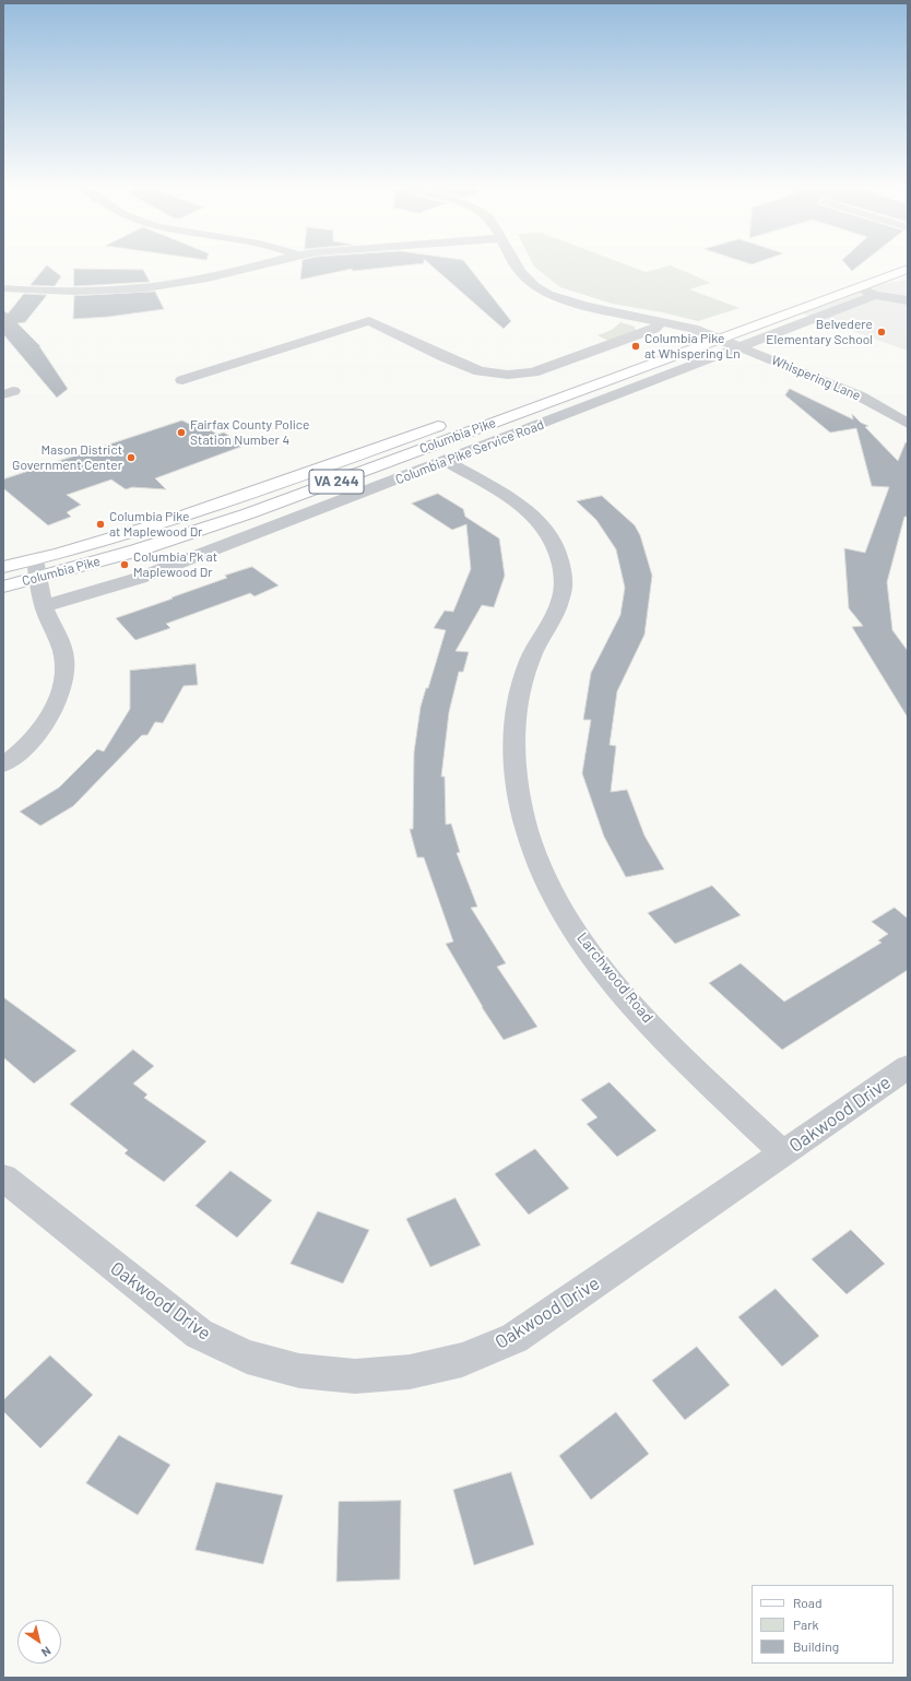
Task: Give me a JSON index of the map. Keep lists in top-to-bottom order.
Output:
{
  "streets": {
    "main road": ["Columbia Pike", "VA 244"],
    "street": [
      "Whispering Lane",
      "Columbia Pike Service Road",
      "Larchwood Road",
      "Oakwood Drive"
    ]
  },
  "crossings": [
    ["Whispering Lane", "Columbia Pike"],
    ["Whispering Lane", "Columbia Pike Service Road"],
    ["Columbia Pike Service Road", "Larchwood Road"],
    ["Larchwood Road", "Oakwood Drive"]
  ],
  "places": [
    "Belvedere Elementary School",
    "Columbia Pike at Whispering Ln",
    "Fairfax County Police Station Number 4",
    "Mason District Government Center",
    "Columbia Pike at Maplewood Dr",
    "Columbia Pk at Maplewood Dr"
  ],
  "legend": ["Road", "Park", "Building"],
  "north": "bottom right"
}
